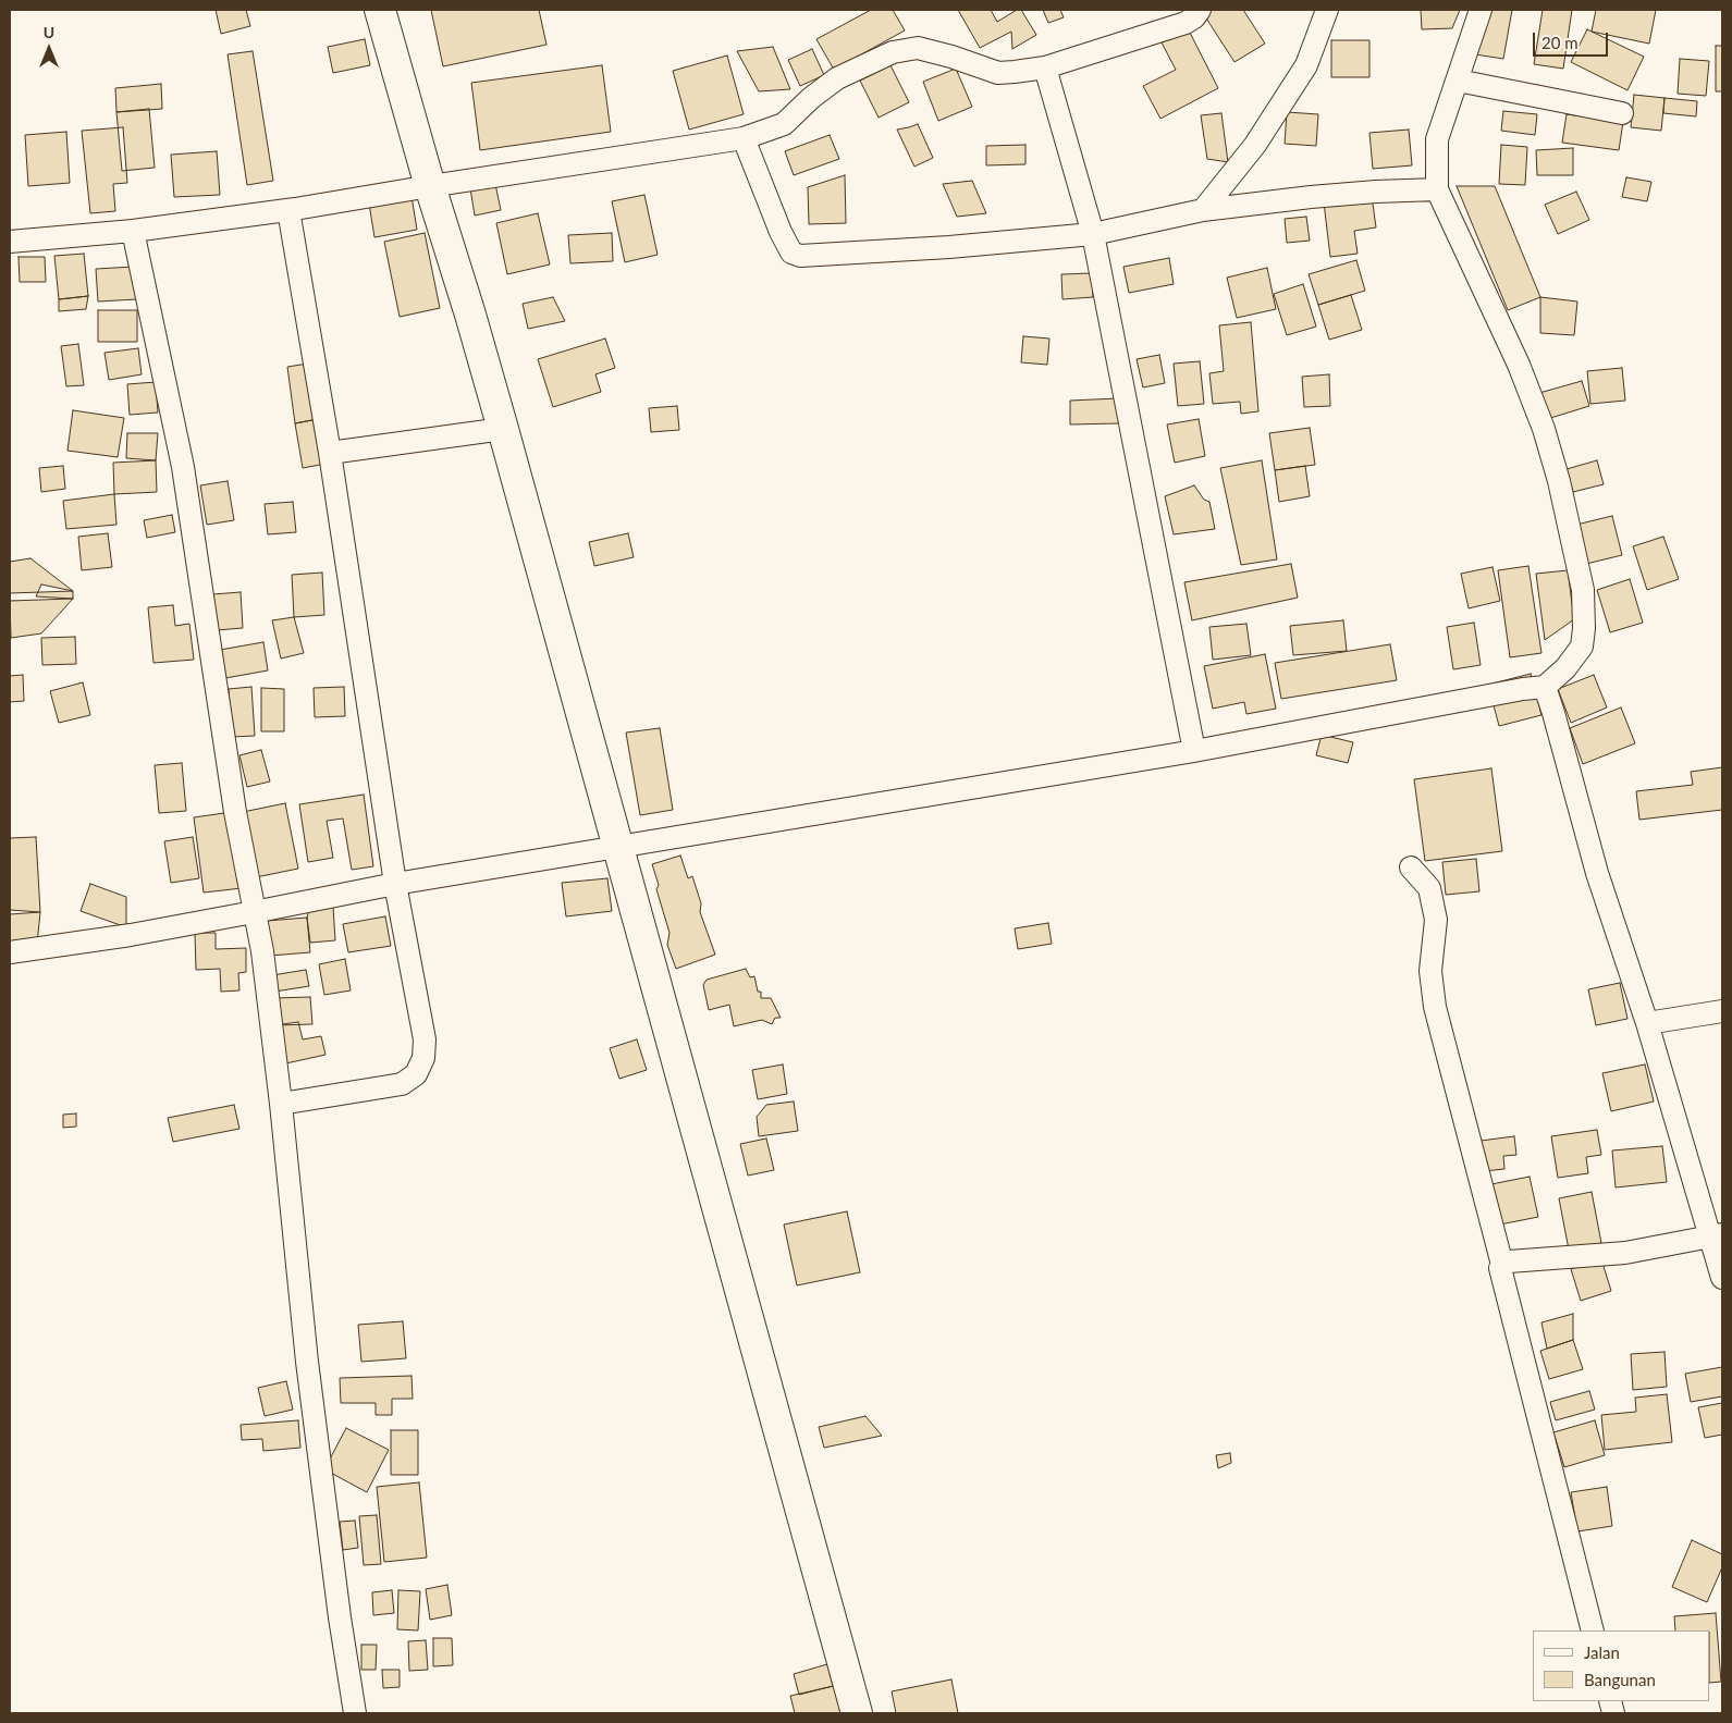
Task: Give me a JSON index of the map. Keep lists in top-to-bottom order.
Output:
{
  "legend": ["Jalan", "Bangunan"],
  "scale_bar": "20 m",
  "north": "top"
}
